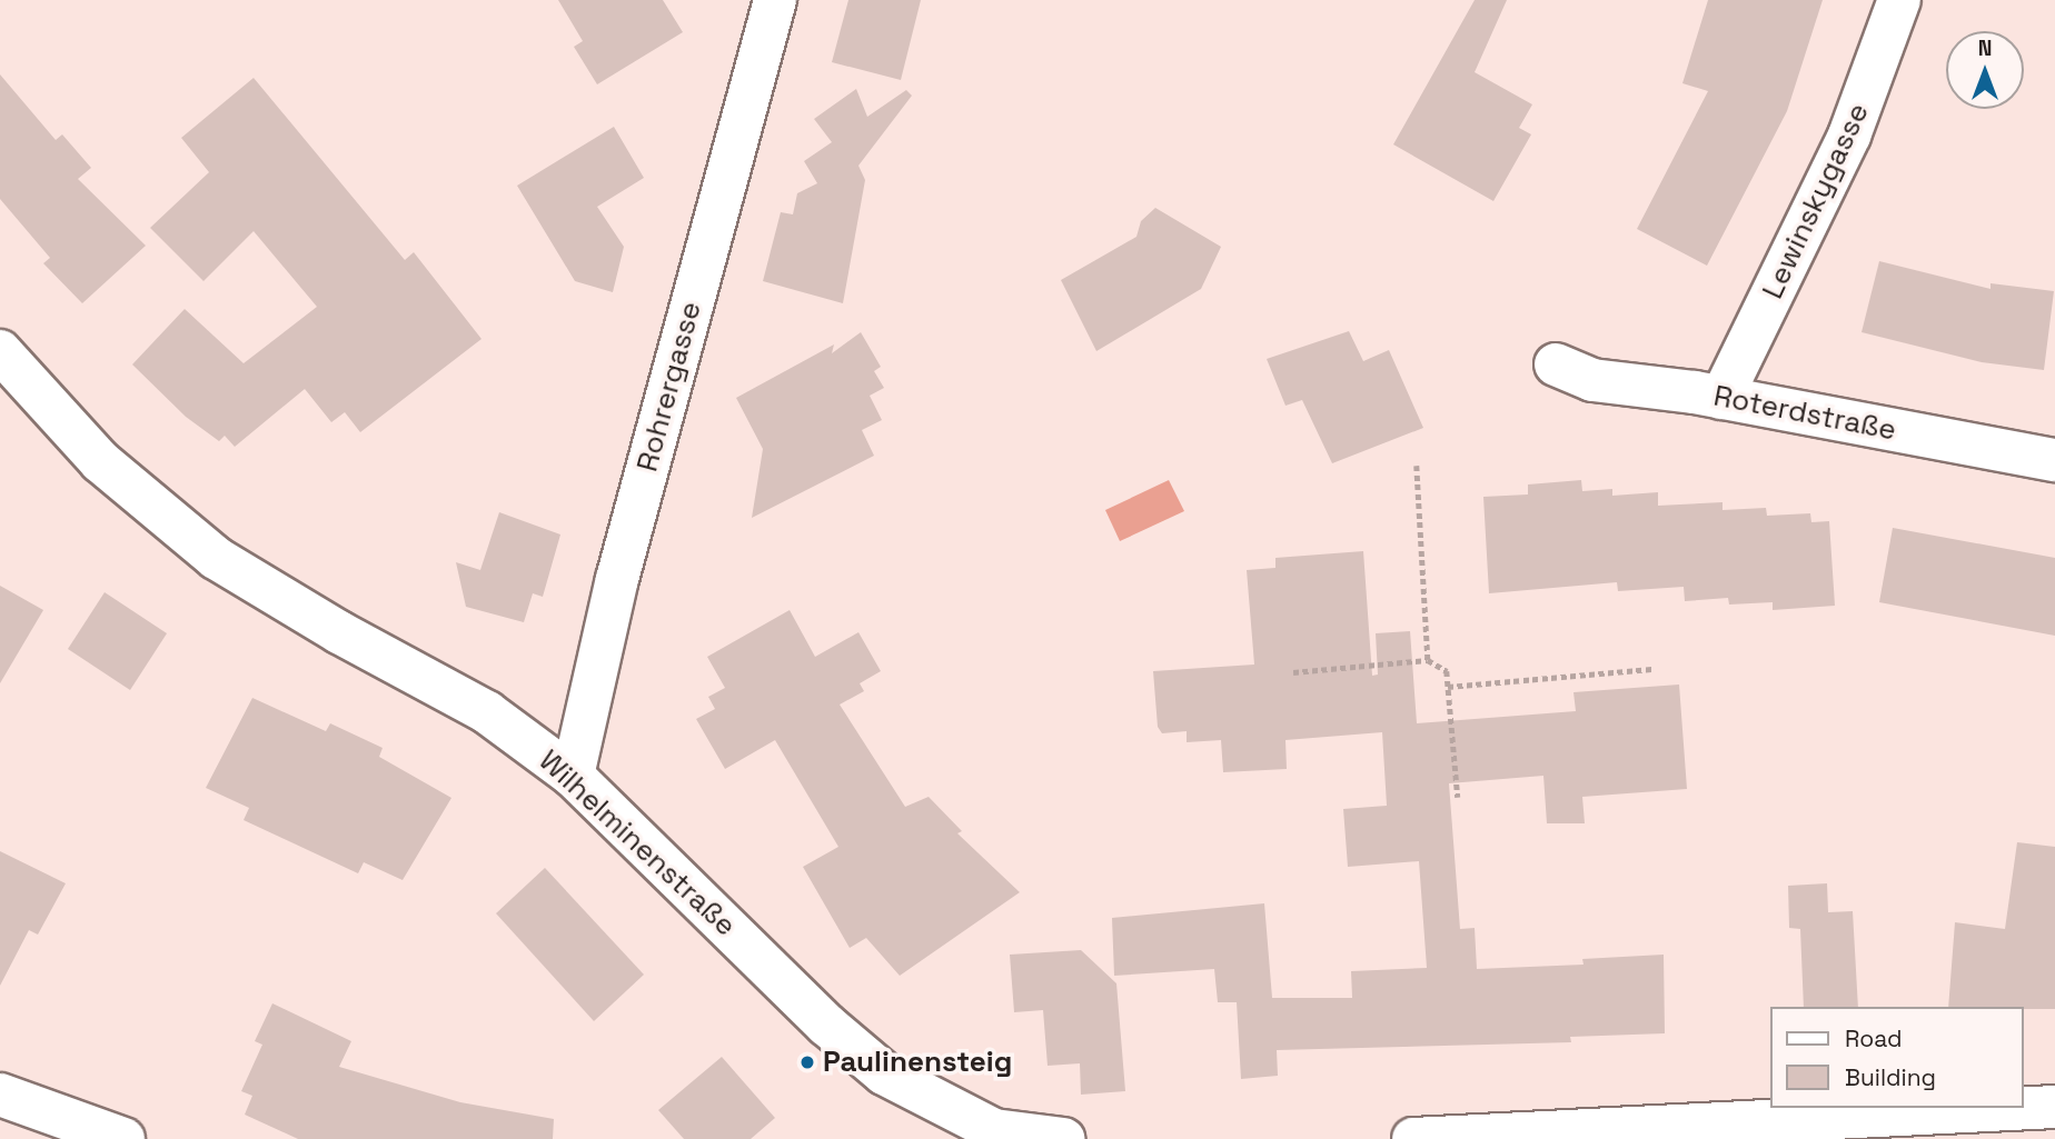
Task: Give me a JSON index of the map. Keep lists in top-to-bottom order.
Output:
{
  "streets": {
    "street": [
      "Lewinskygasse",
      "Rohrergasse",
      "Roterdstraße",
      "Wilhelminenstraße"
    ]
  },
  "crossings": [
    ["Lewinskygasse", "Roterdstraße"],
    ["Rohrergasse", "Wilhelminenstraße"]
  ],
  "places": ["Paulinensteig"],
  "legend": ["Road", "Building"],
  "north": "top"
}
